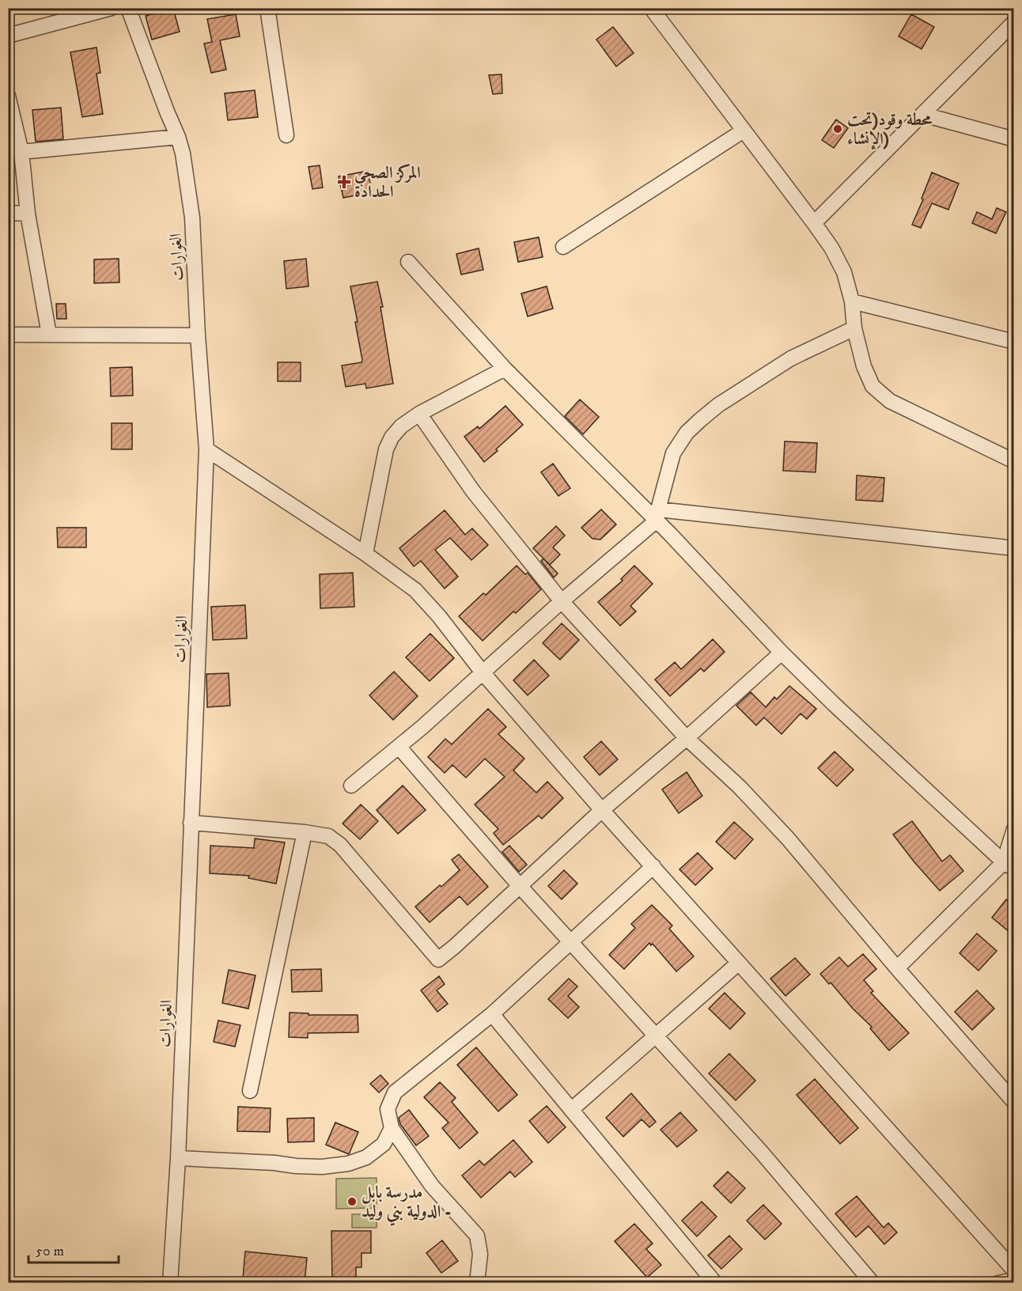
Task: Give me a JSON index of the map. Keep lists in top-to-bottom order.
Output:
{
  "streets": {
    "street": ["الغوارات"]
  },
  "places": {
    "other": ["محطة وقود(تحت الإنشاء)", "مدرسة بابل الدولية بني وليد -"],
    "health": ["المركز الصحي الحدادة"]
  },
  "scale_bar": "50 m"
}
